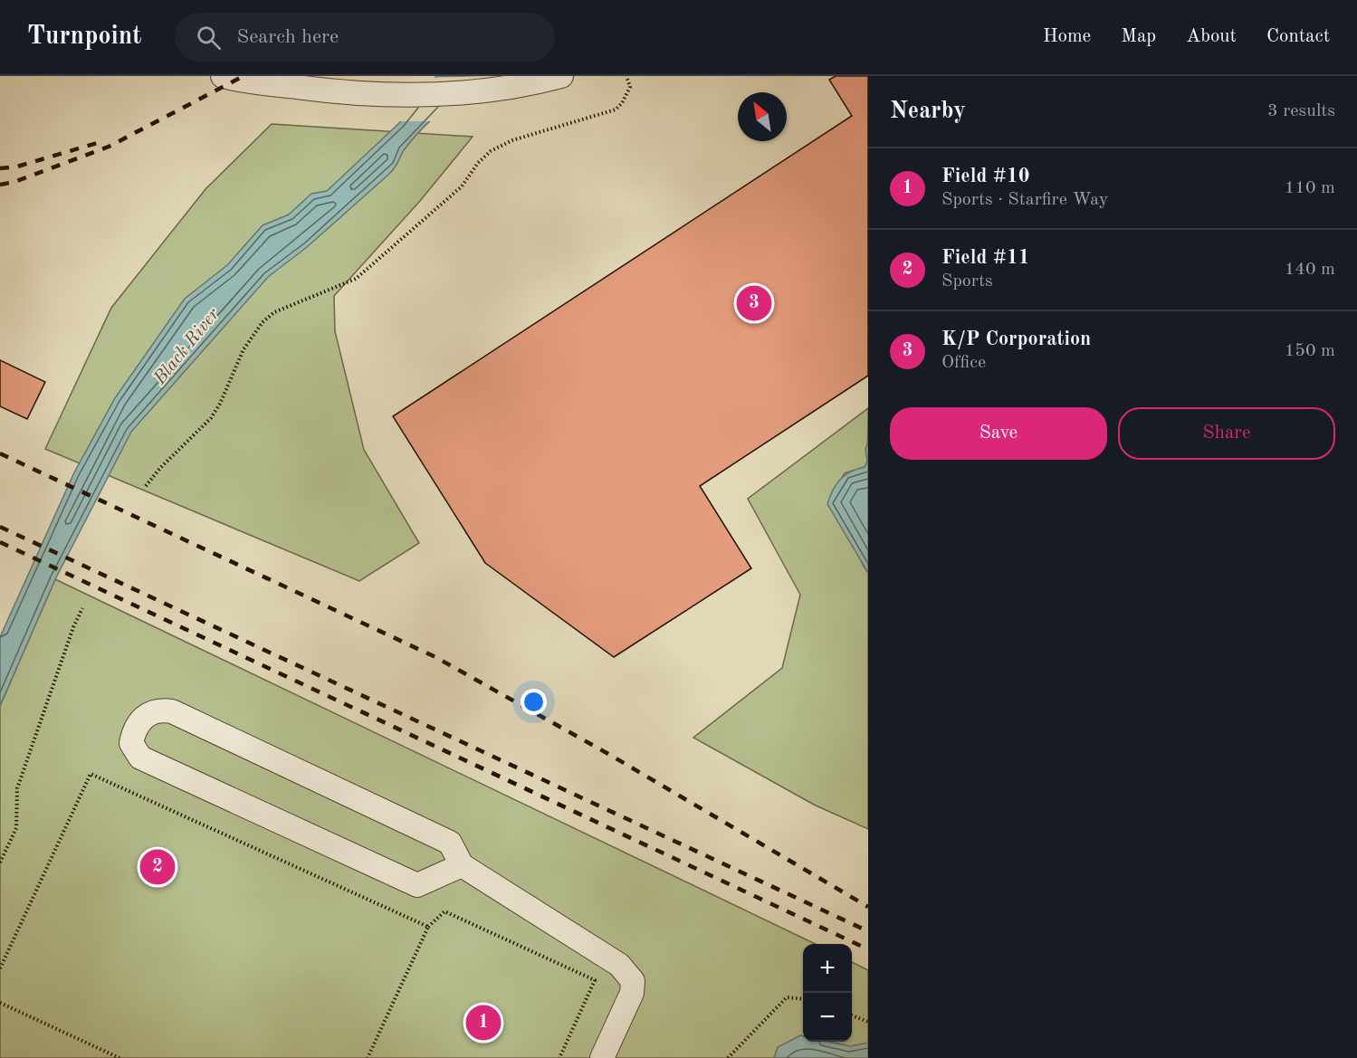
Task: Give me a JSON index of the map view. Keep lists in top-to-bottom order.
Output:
{
  "water": ["Black River"],
  "north": "top left",
  "page": {
    "header": "Turnpoint",
    "search": "Search here",
    "nav": [
      "Home",
      "Map",
      "About",
      "Contact"
    ],
    "heading": ["Nearby", "3 results"],
    "list": [
      {
        "mark": "1",
        "name": "Field #10",
        "note": "Sports · Starfire Way",
        "value": "110 m"
      },
      {
        "mark": "2",
        "name": "Field #11",
        "note": "Sports",
        "value": "140 m"
      },
      {
        "mark": "3",
        "name": "K/P Corporation",
        "note": "Office",
        "value": "150 m"
      }
    ],
    "pins": ["3", "2", "1"],
    "buttons": ["Save", "Share"],
    "map_buttons": ["+", "−"]
  }
}
